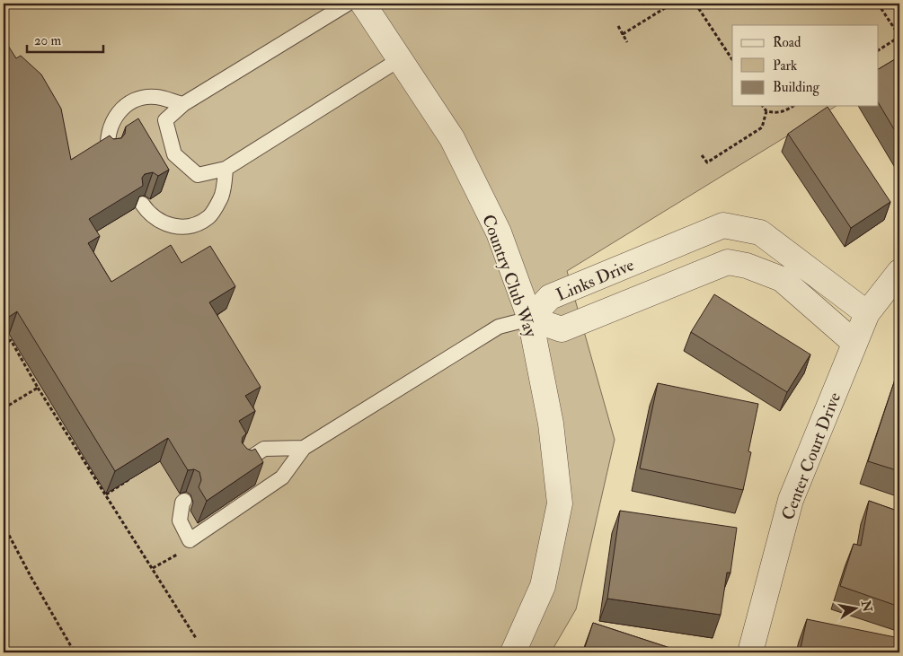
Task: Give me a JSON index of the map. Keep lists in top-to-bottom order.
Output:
{
  "streets": {
    "street": ["Country Club Way", "Links Drive", "Center Court Drive"]
  },
  "crossings": [
    ["Country Club Way", "Links Drive"],
    ["Links Drive", "Center Court Drive"]
  ],
  "legend": ["Road", "Park", "Building"],
  "scale_bar": "20 m",
  "north": "right"
}
